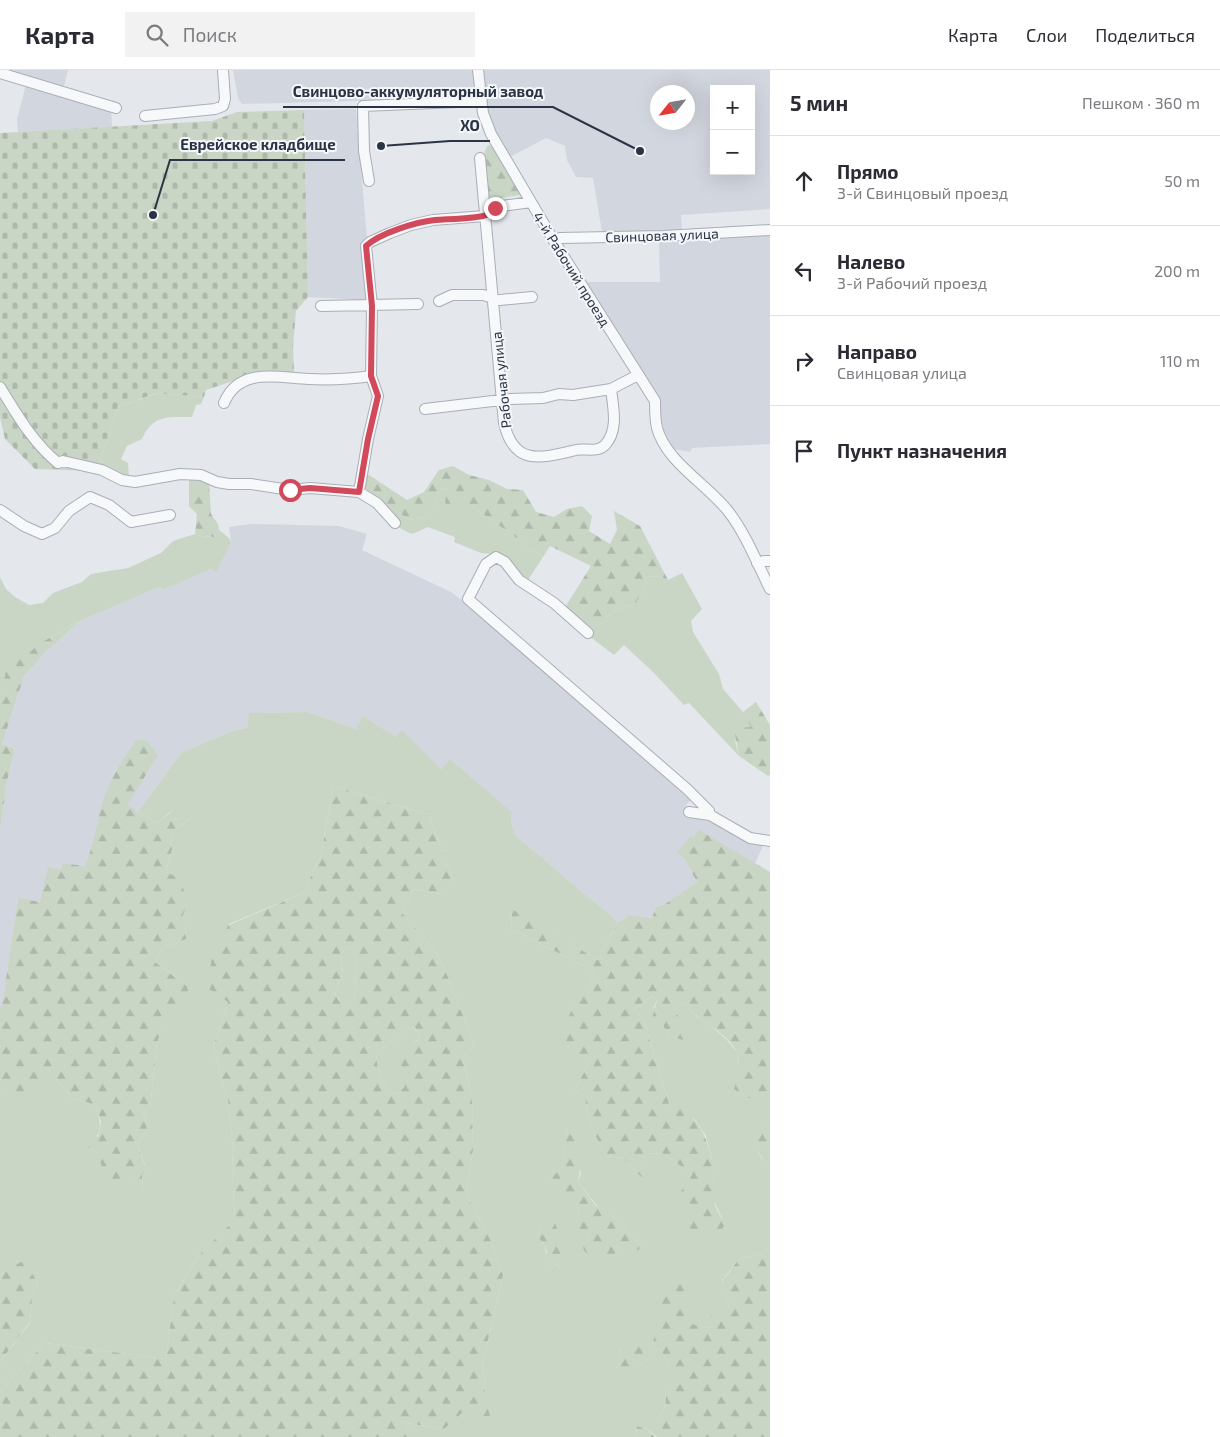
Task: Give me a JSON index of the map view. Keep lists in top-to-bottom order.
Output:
{
  "streets": {
    "street": ["Свинцовая улица", "4-й Рабочий проезд", "Рабочая улица"]
  },
  "crossings": [
    ["Свинцовая улица", "4-й Рабочий проезд"]
  ],
  "places": ["ХО", "Свинцово-аккумуляторный завод", "Еврейское кладбище"],
  "north": "bottom left",
  "page": {
    "header": "Карта",
    "search": "Поиск",
    "nav": ["Карта", "Слои", "Поделиться"],
    "heading": ["5 мин", "Пешком · 360 m"],
    "map_buttons": ["+", "−"],
    "list": [
      ["Прямо", "3-й Свинцовый проезд", "50 m"],
      ["Налево", "3-й Рабочий проезд", "200 m"],
      ["Направо", "Свинцовая улица", "110 m"],
      "Пункт назначения"
    ]
  }
}
